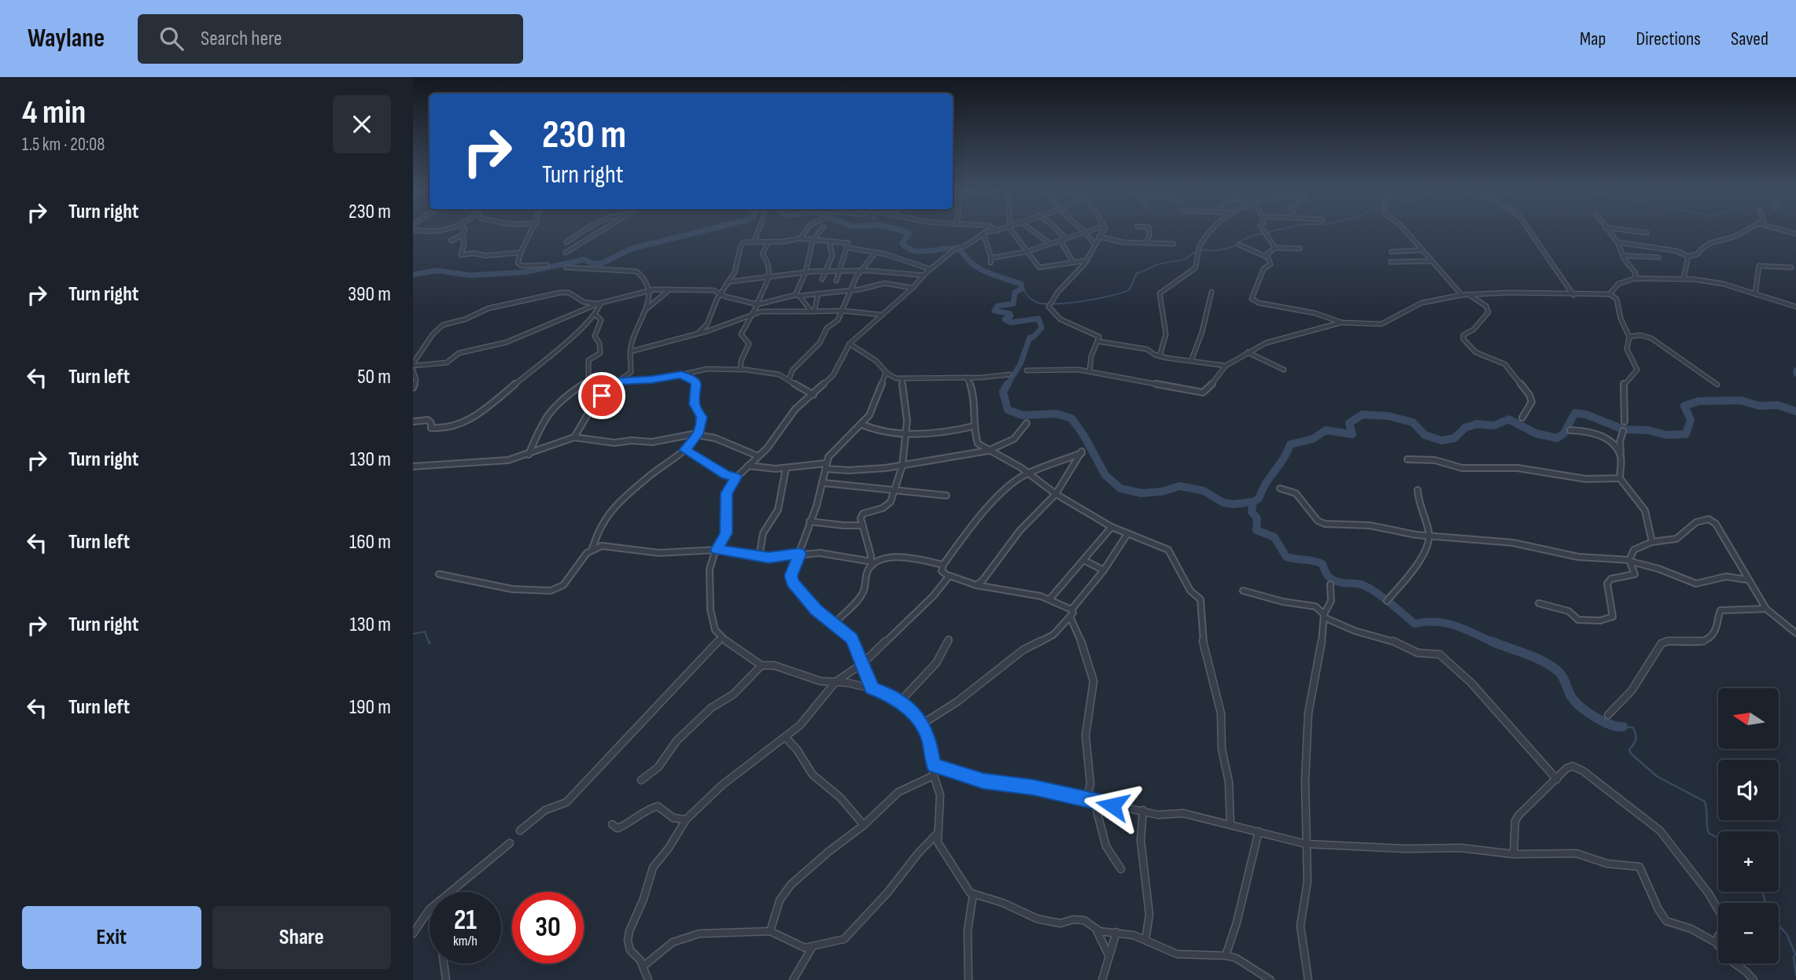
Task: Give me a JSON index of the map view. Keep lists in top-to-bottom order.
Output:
{
  "north": "left",
  "page": {
    "header": "Waylane",
    "search": "Search here",
    "nav": ["Map", "Directions", "Saved"],
    "heading": ["4 min", "1.5 km · 20:08"],
    "turn": ["230 m", "Turn right"],
    "list": [
      {
        "name": "Turn right",
        "value": "230 m"
      },
      {
        "name": "Turn right",
        "value": "390 m"
      },
      {
        "name": "Turn left",
        "value": "50 m"
      },
      {
        "name": "Turn right",
        "value": "130 m"
      },
      {
        "name": "Turn left",
        "value": "160 m"
      },
      {
        "name": "Turn right",
        "value": "130 m"
      },
      {
        "name": "Turn left",
        "value": "190 m"
      }
    ],
    "map_buttons": ["+", "−"],
    "speed": "21 km/h",
    "limit": "30",
    "buttons": ["Exit", "Share"]
  }
}
